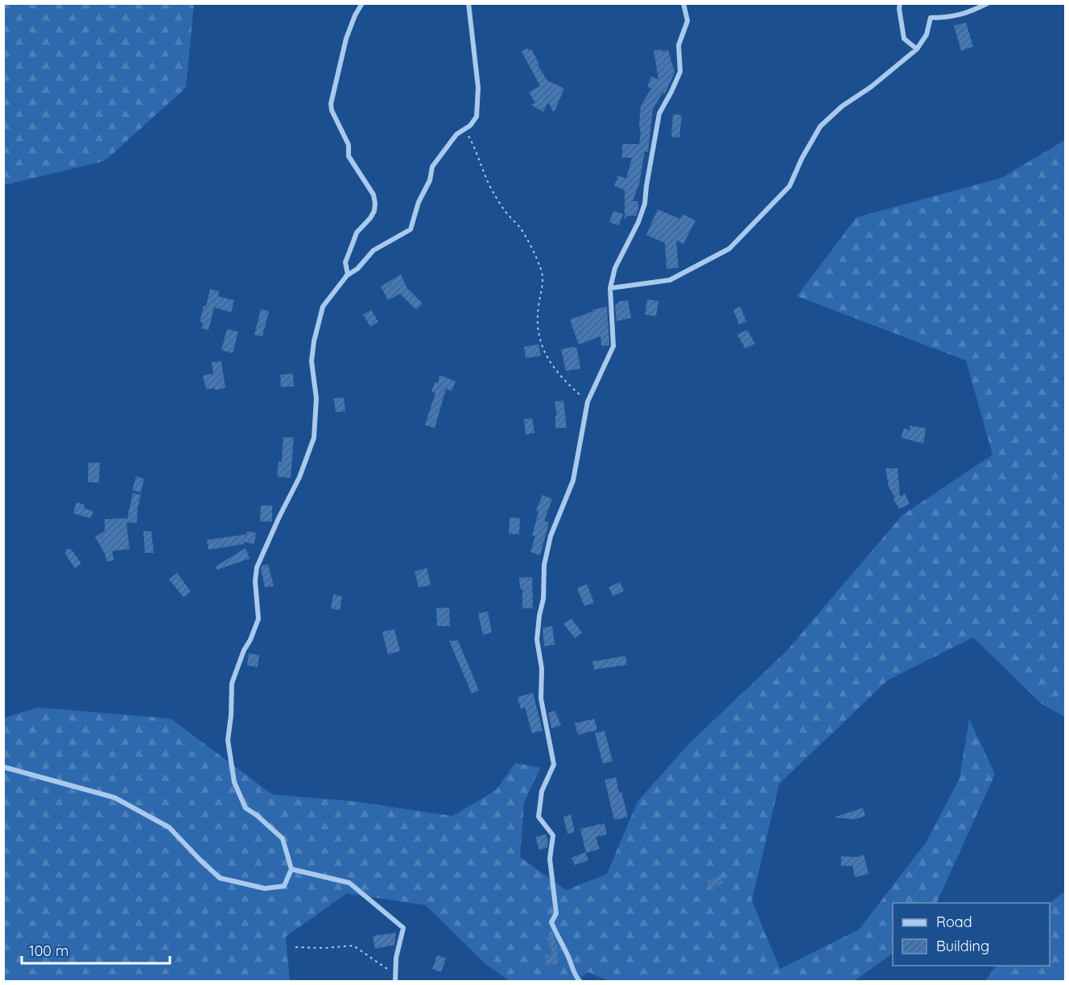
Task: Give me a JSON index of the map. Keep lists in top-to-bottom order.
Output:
{
  "legend": ["Road", "Building"],
  "scale_bar": "100 m"
}
